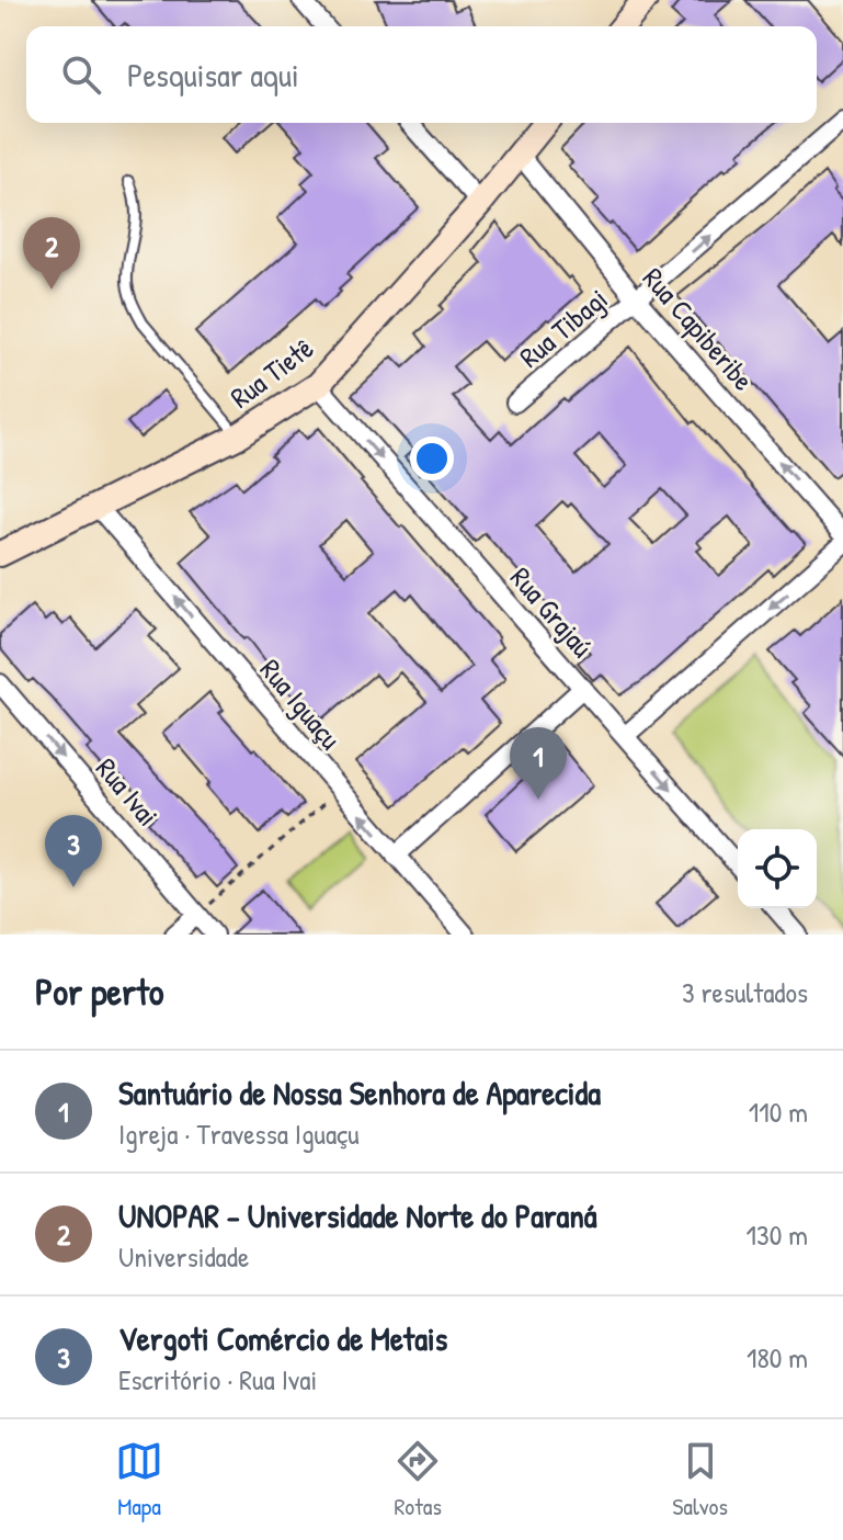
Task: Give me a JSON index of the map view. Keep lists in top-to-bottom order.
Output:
{
  "streets": {
    "street": [
      "Rua Tibagi",
      "Rua Capiberibe",
      "Rua Tietê",
      "Rua Grajaú",
      "Rua Iguaçu",
      "Rua Ivai"
    ]
  },
  "crossings": [
    ["Rua Tibagi", "Rua Capiberibe"],
    ["Rua Capiberibe", "Rua Tietê"],
    ["Rua Tietê", "Rua Grajaú"],
    ["Rua Tietê", "Rua Iguaçu"]
  ],
  "one_way": [
    "Rua Tibagi",
    "Rua Capiberibe",
    "Rua Grajaú",
    "Rua Iguaçu",
    "Rua Ivai"
  ],
  "page": {
    "search": "Pesquisar aqui",
    "pins": ["2", "1", "3"],
    "heading": ["Por perto", "3 resultados"],
    "list": [
      {
        "mark": "1",
        "name": "Santuário de Nossa Senhora de Aparecida",
        "note": "Igreja · Travessa Iguaçu",
        "value": "110 m"
      },
      {
        "mark": "2",
        "name": "UNOPAR - Universidade Norte do Paraná",
        "note": "Universidade",
        "value": "130 m"
      },
      {
        "mark": "3",
        "name": "Vergoti Comércio de Metais",
        "note": "Escritório · Rua Ivai",
        "value": "180 m"
      }
    ],
    "nav": ["Mapa", "Rotas", "Salvos"]
  }
}
